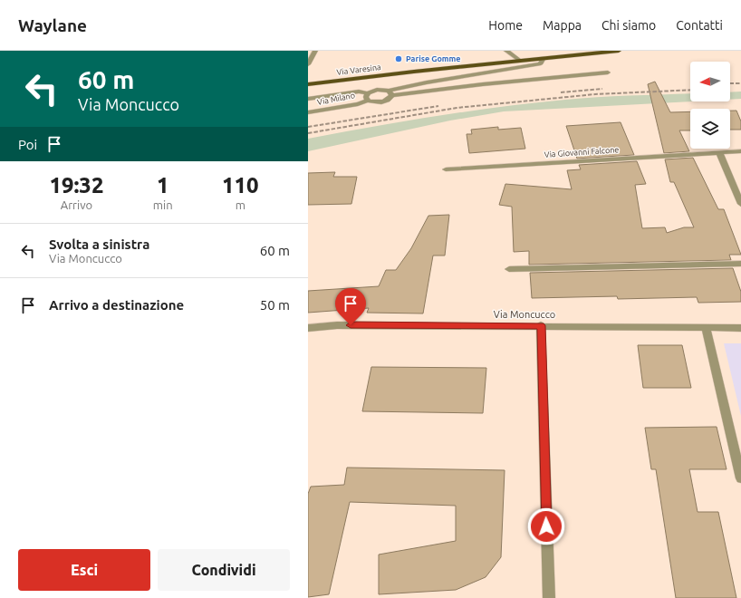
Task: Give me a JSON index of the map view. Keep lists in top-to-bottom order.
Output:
{
  "streets": {
    "main road": ["Via Varesina"],
    "street": ["Via Milano", "Via Giovanni Falcone", "Via Moncucco"]
  },
  "places": ["Parise Gomme"],
  "north": "left",
  "page": {
    "header": "Waylane",
    "nav": [
      "Home",
      "Mappa",
      "Chi siamo",
      "Contatti"
    ],
    "turn": ["60 m", "Via Moncucco"],
    "then": "Poi",
    "eta": [
      "19:32",
      "Arrivo",
      "1",
      "min",
      "110",
      "m"
    ],
    "list": [
      {
        "name": "Svolta a sinistra",
        "note": "Via Moncucco",
        "value": "60 m"
      },
      {
        "name": "Arrivo a destinazione",
        "value": "50 m"
      }
    ],
    "buttons": ["Esci", "Condividi"]
  }
}
